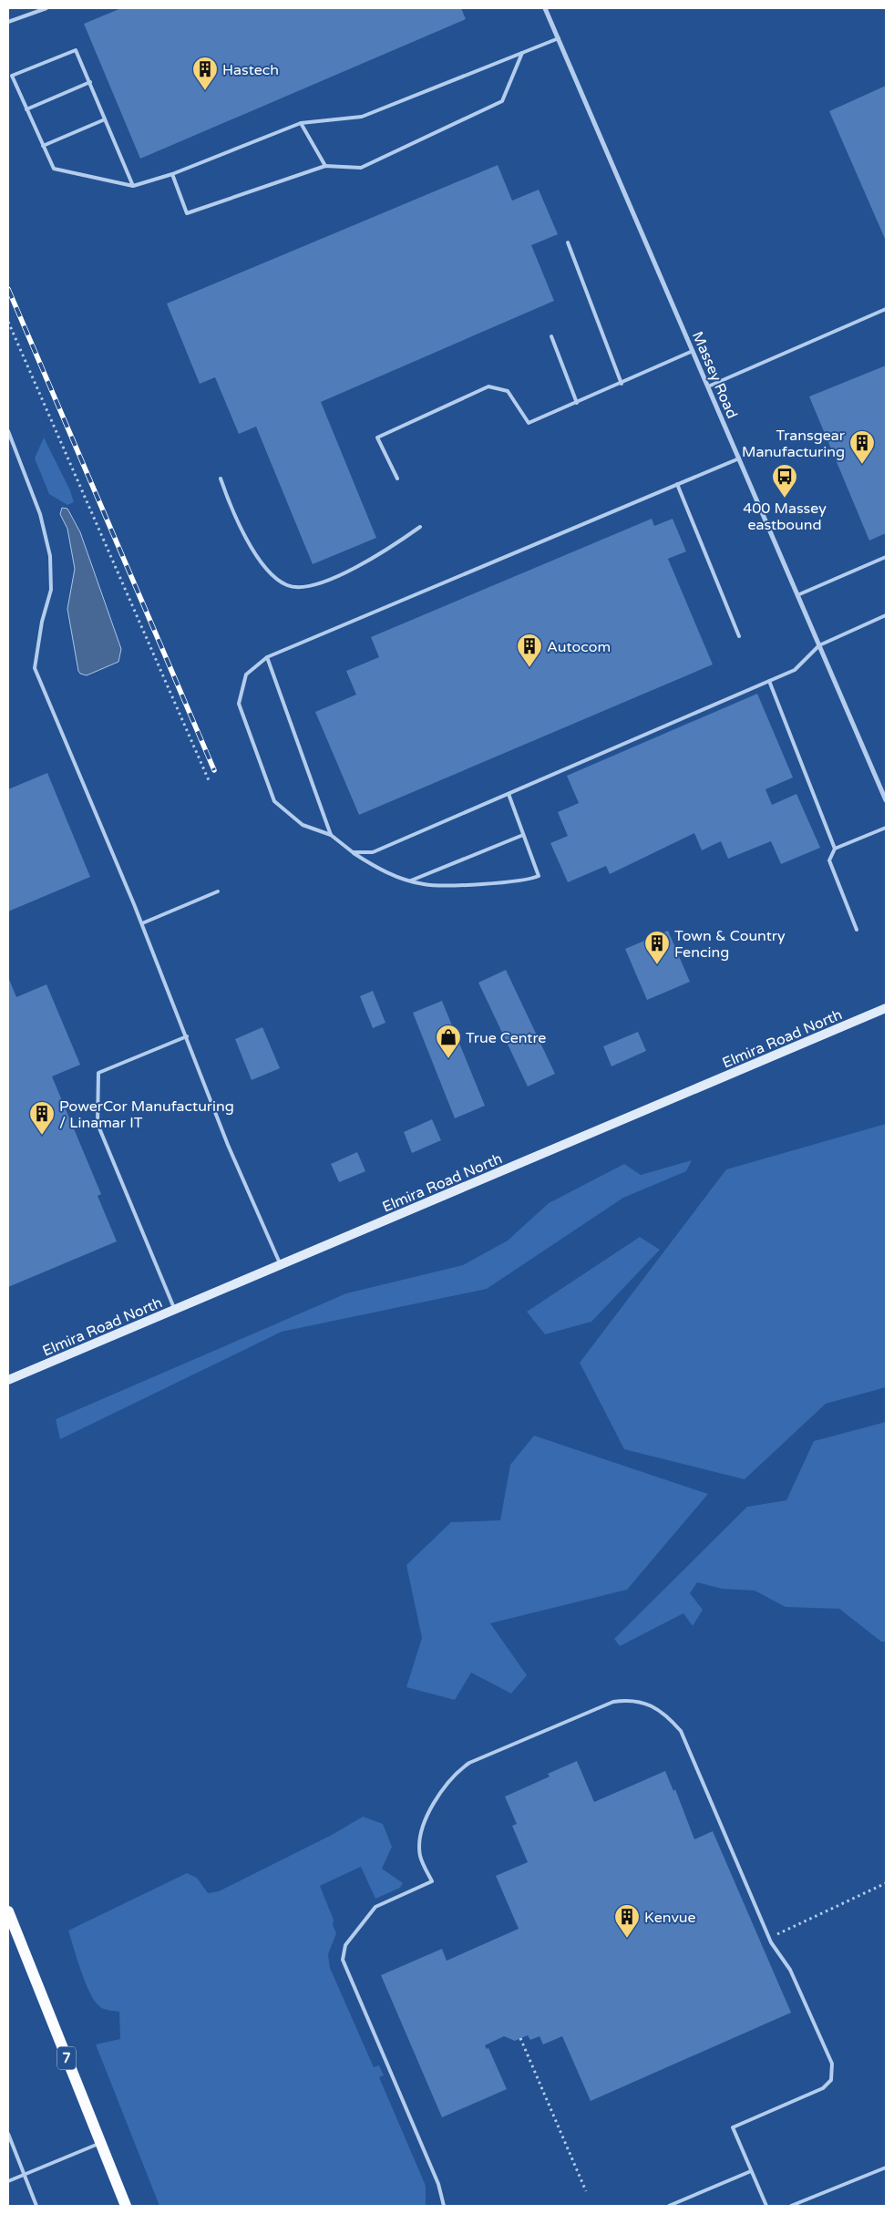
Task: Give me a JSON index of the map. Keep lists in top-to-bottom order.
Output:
{
  "streets": {
    "main road": ["Elmira Road North", "7"],
    "street": ["Massey Road"]
  },
  "places": {
    "building": [
      "Hastech",
      "Transgear Manufacturing",
      "Autocom",
      "Town & Country Fencing",
      "PowerCor Manufacturing / Linamar IT",
      "Kenvue"
    ],
    "bus stop": ["400 Massey eastbound"],
    "shop": ["True Centre"]
  }
}
